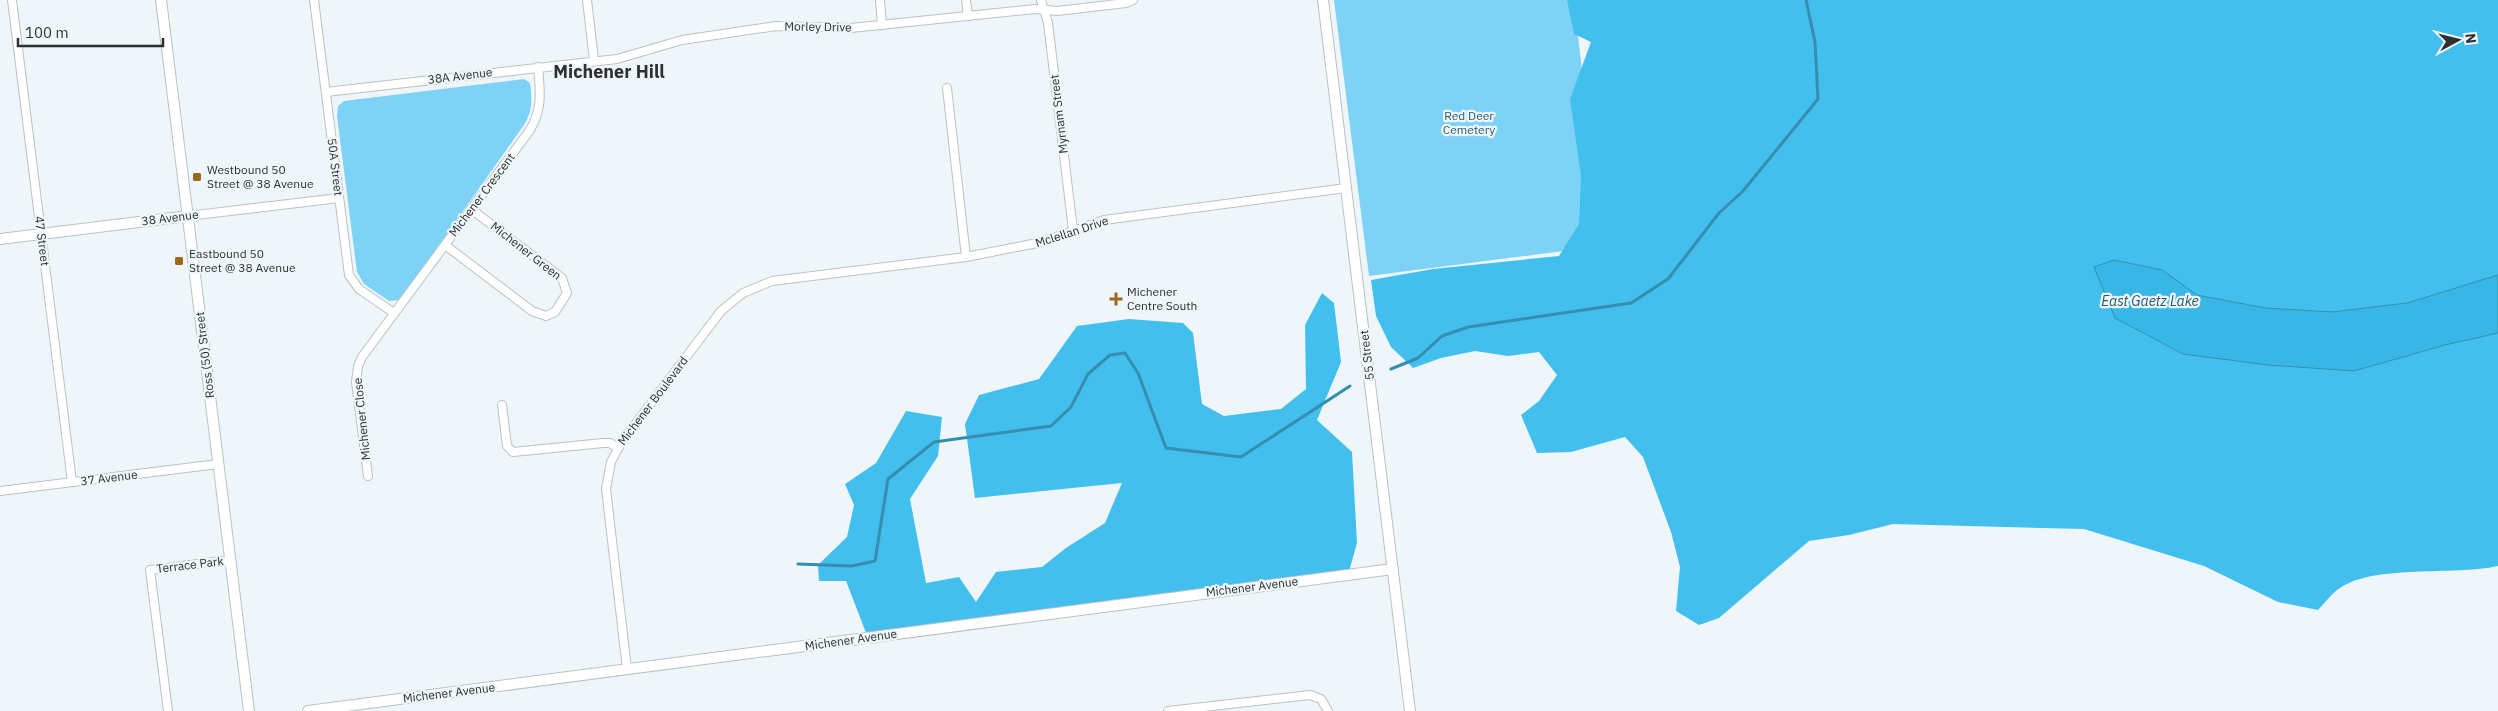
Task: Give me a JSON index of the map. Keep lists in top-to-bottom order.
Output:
{
  "streets": {
    "street": [
      "Morley Drive",
      "38A Avenue",
      "Myrnam Street",
      "50A Street",
      "Michener Crescent",
      "38 Avenue",
      "Mclellan Drive",
      "47 Street",
      "Michener Green",
      "Ross (50) Street",
      "55 Street",
      "Michener Boulevard",
      "Michener Close",
      "37 Avenue",
      "Terrace Park",
      "Michener Avenue"
    ]
  },
  "crossings": [
    ["Morley Drive", "38A Avenue"],
    ["Morley Drive", "Myrnam Street"],
    ["38A Avenue", "50A Street"],
    ["38A Avenue", "Michener Crescent"],
    ["Myrnam Street", "Mclellan Drive"],
    ["50A Street", "Michener Crescent"],
    ["50A Street", "38 Avenue"],
    ["50A Street", "Michener Close"],
    ["Michener Crescent", "Michener Green"],
    ["Michener Crescent", "Michener Close"],
    ["38 Avenue", "47 Street"],
    ["38 Avenue", "Ross (50) Street"],
    ["Mclellan Drive", "55 Street"],
    ["Mclellan Drive", "Michener Boulevard"],
    ["47 Street", "37 Avenue"],
    ["Ross (50) Street", "37 Avenue"],
    ["Ross (50) Street", "Terrace Park"],
    ["55 Street", "Michener Avenue"],
    ["Michener Boulevard", "Michener Avenue"]
  ],
  "districts": ["Michener Hill"],
  "water": ["East Gaetz Lake"],
  "parks": ["Red Deer Cemetery"],
  "places": {
    "transit": ["Westbound 50 Street @ 38 Avenue", "Eastbound 50 Street @ 38 Avenue"],
    "health": ["Michener Centre South"]
  },
  "scale_bar": "100 m",
  "north": "right"
}
